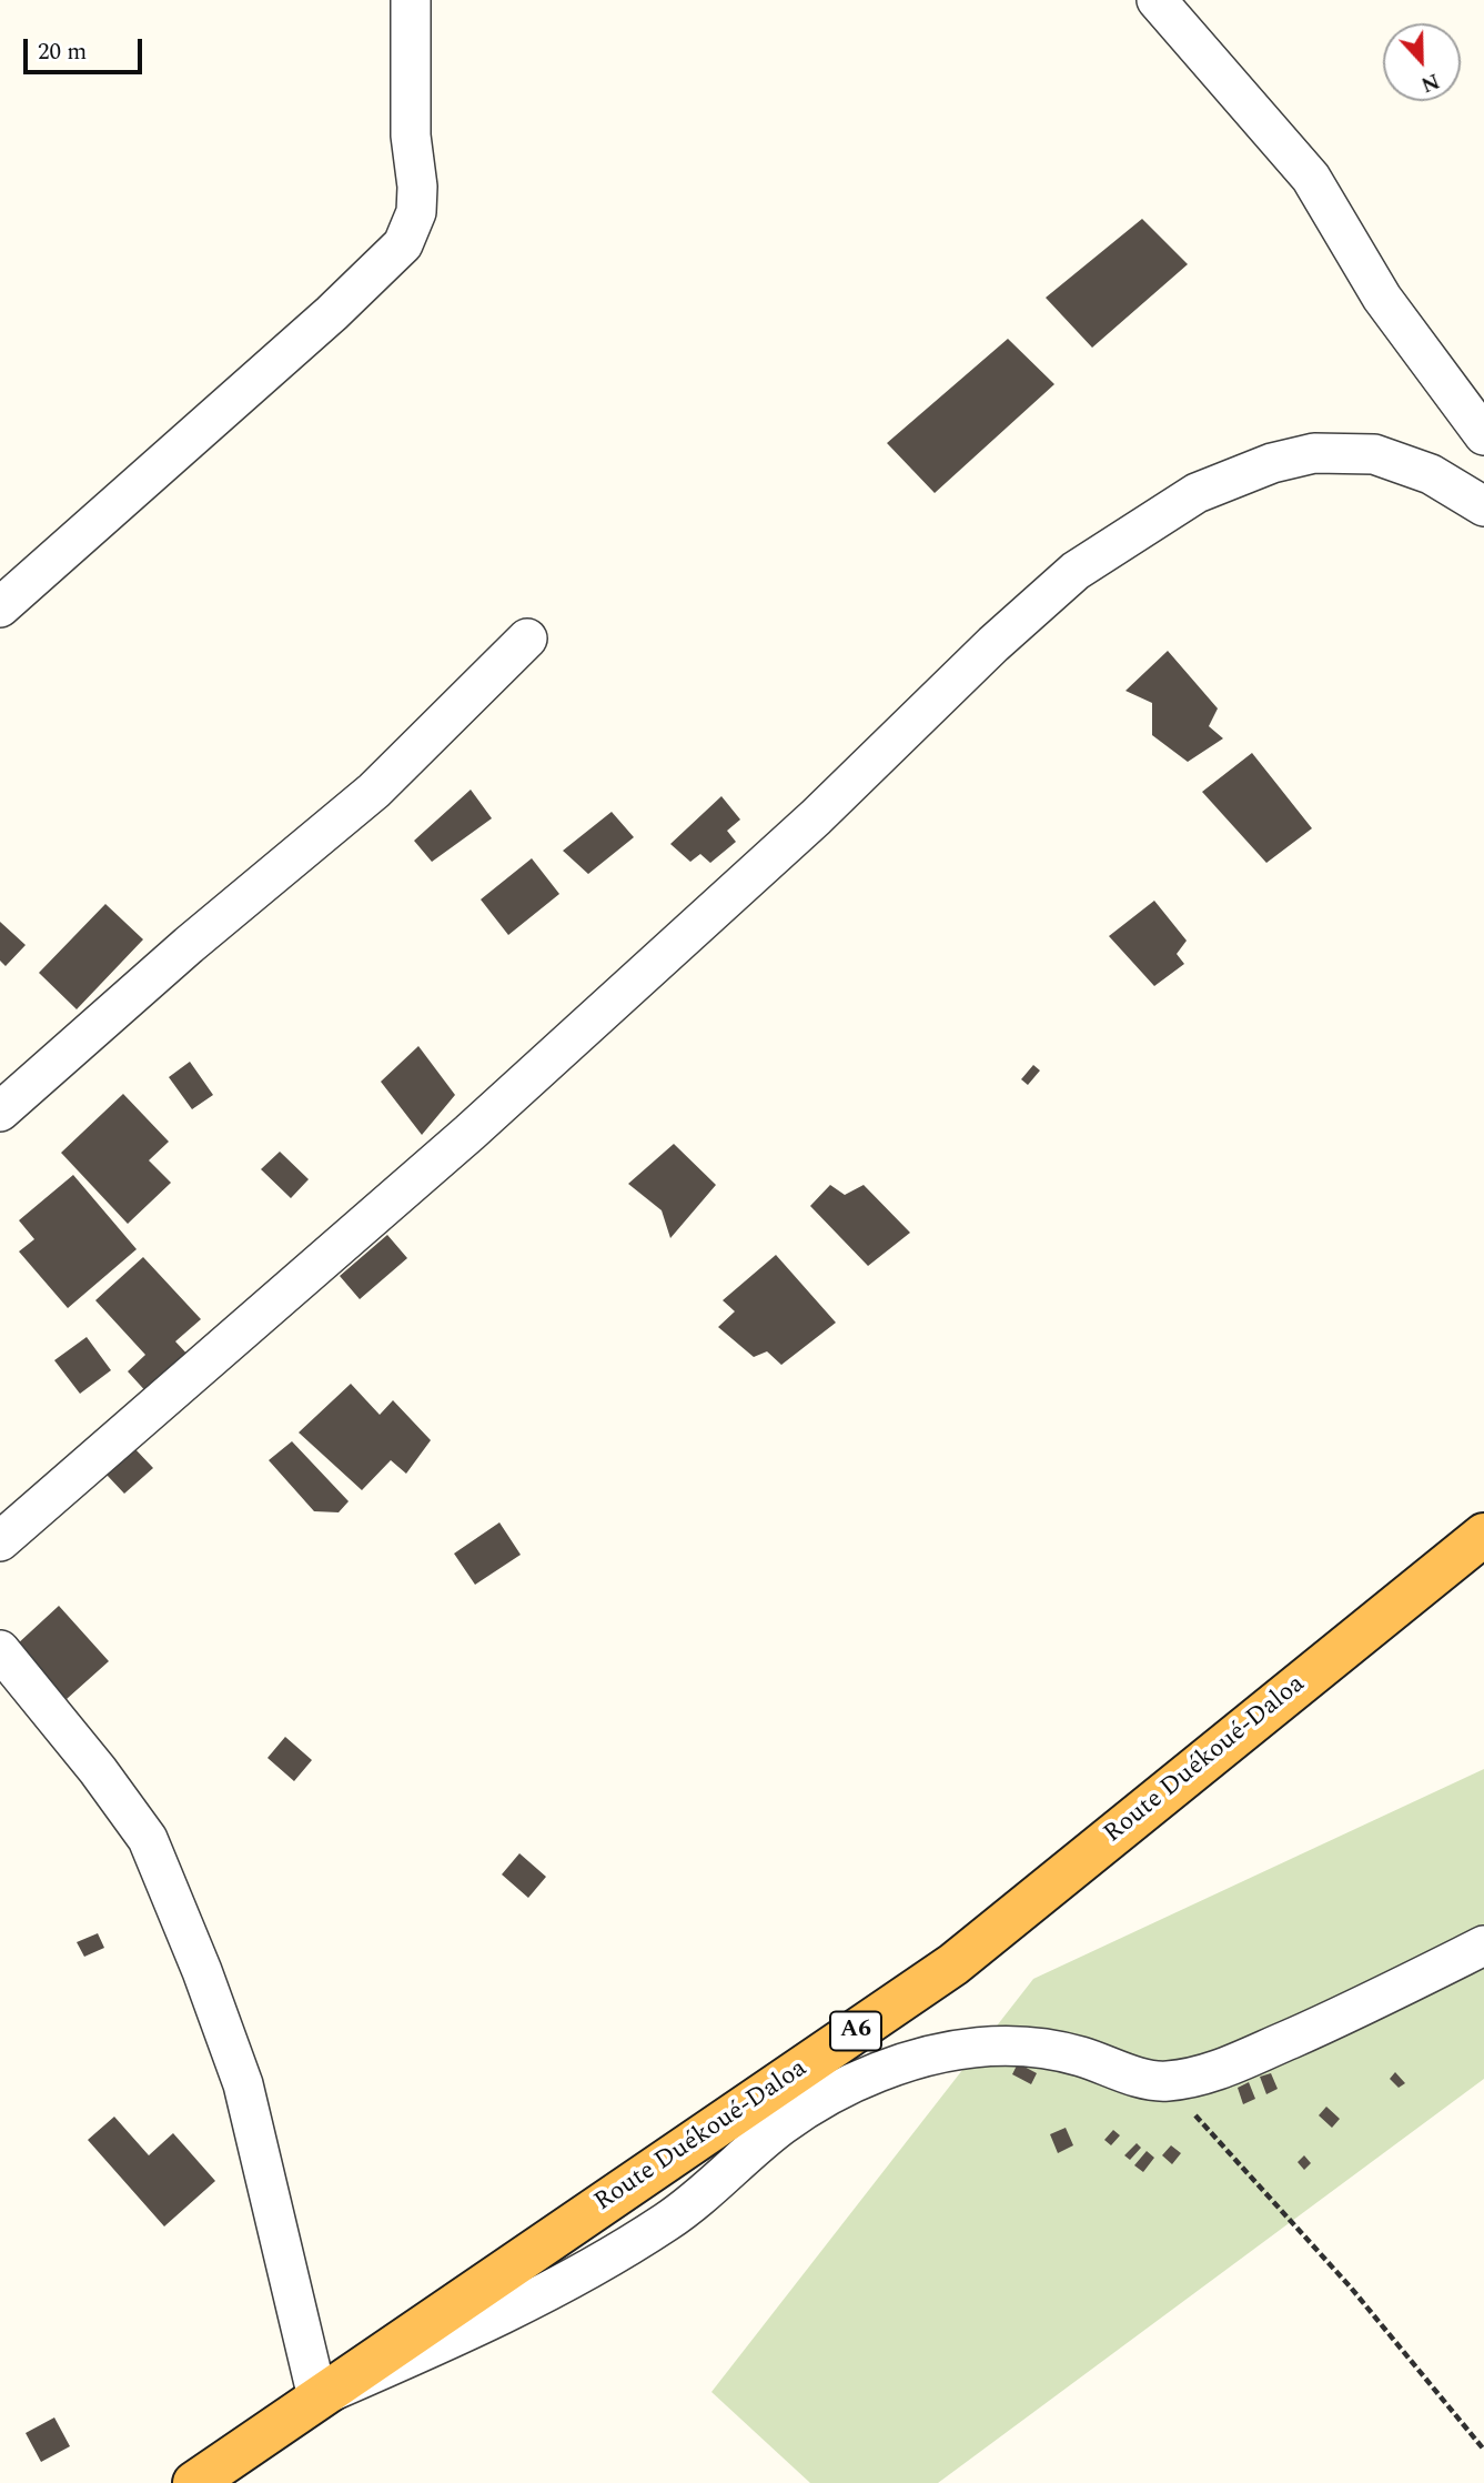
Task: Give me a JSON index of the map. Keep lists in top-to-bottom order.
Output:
{
  "streets": {
    "highway": ["Route Duékoué-Daloa", "A6"]
  },
  "scale_bar": "20 m",
  "north": "bottom"
}
